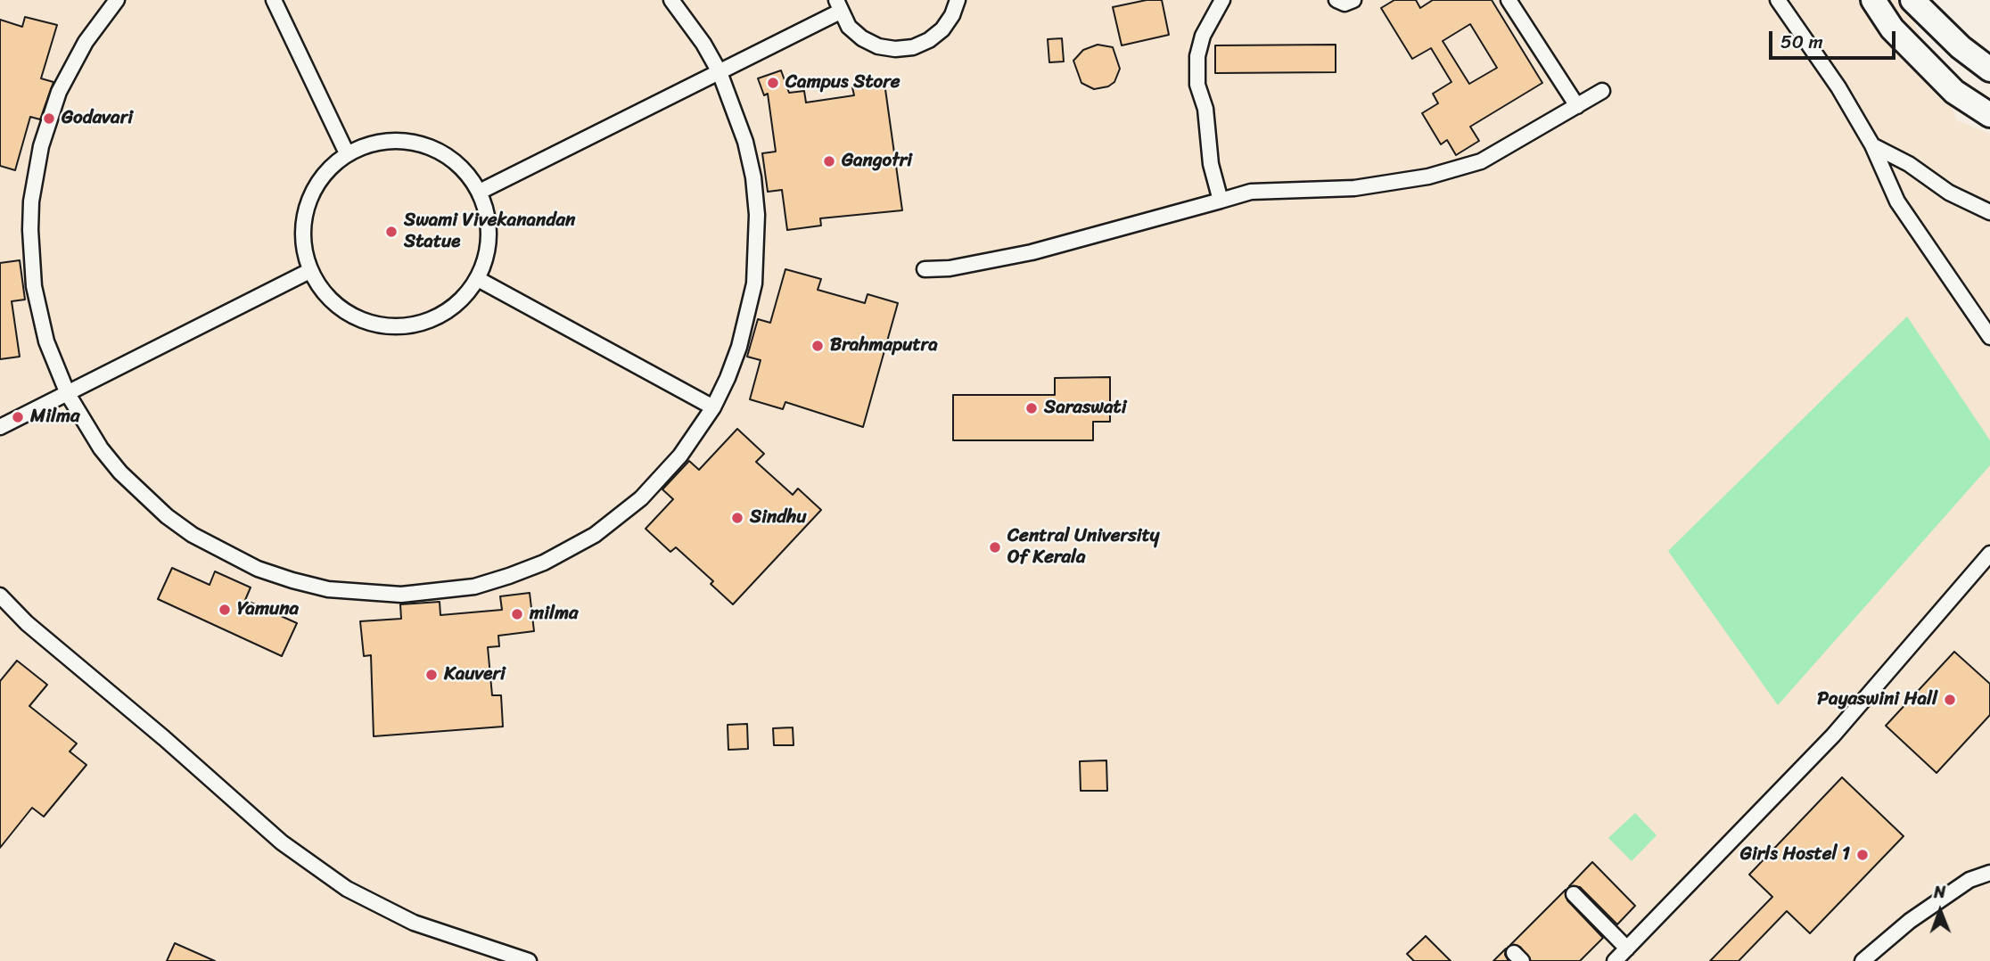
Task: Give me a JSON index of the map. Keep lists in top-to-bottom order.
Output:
{
  "places": [
    "Campus Store",
    "Godavari",
    "Gangotri",
    "Swami Vivekanandan Statue",
    "Brahmaputra",
    "Saraswati",
    "Milma",
    "Sindhu",
    "Central University Of Kerala",
    "Yamuna",
    "milma",
    "Kauveri",
    "Payaswini Hall",
    "Girls Hostel 1"
  ],
  "scale_bar": "50 m",
  "north": "top"
}
